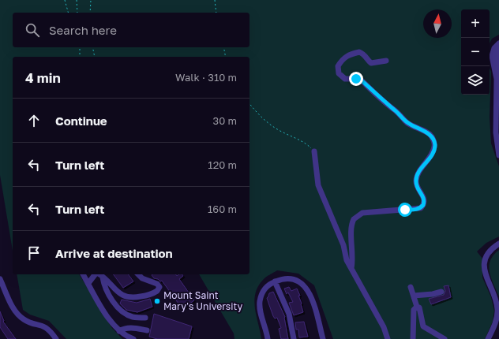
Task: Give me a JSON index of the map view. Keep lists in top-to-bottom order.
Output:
{
  "places": ["Mount Saint Mary's University"],
  "north": "top",
  "page": {
    "map_buttons": ["+", "−"],
    "search": "Search here",
    "heading": ["4 min", "Walk · 310 m"],
    "list": [
      ["Continue", "30 m"],
      ["Turn left", "120 m"],
      ["Turn left", "160 m"],
      "Arrive at destination"
    ]
  }
}
